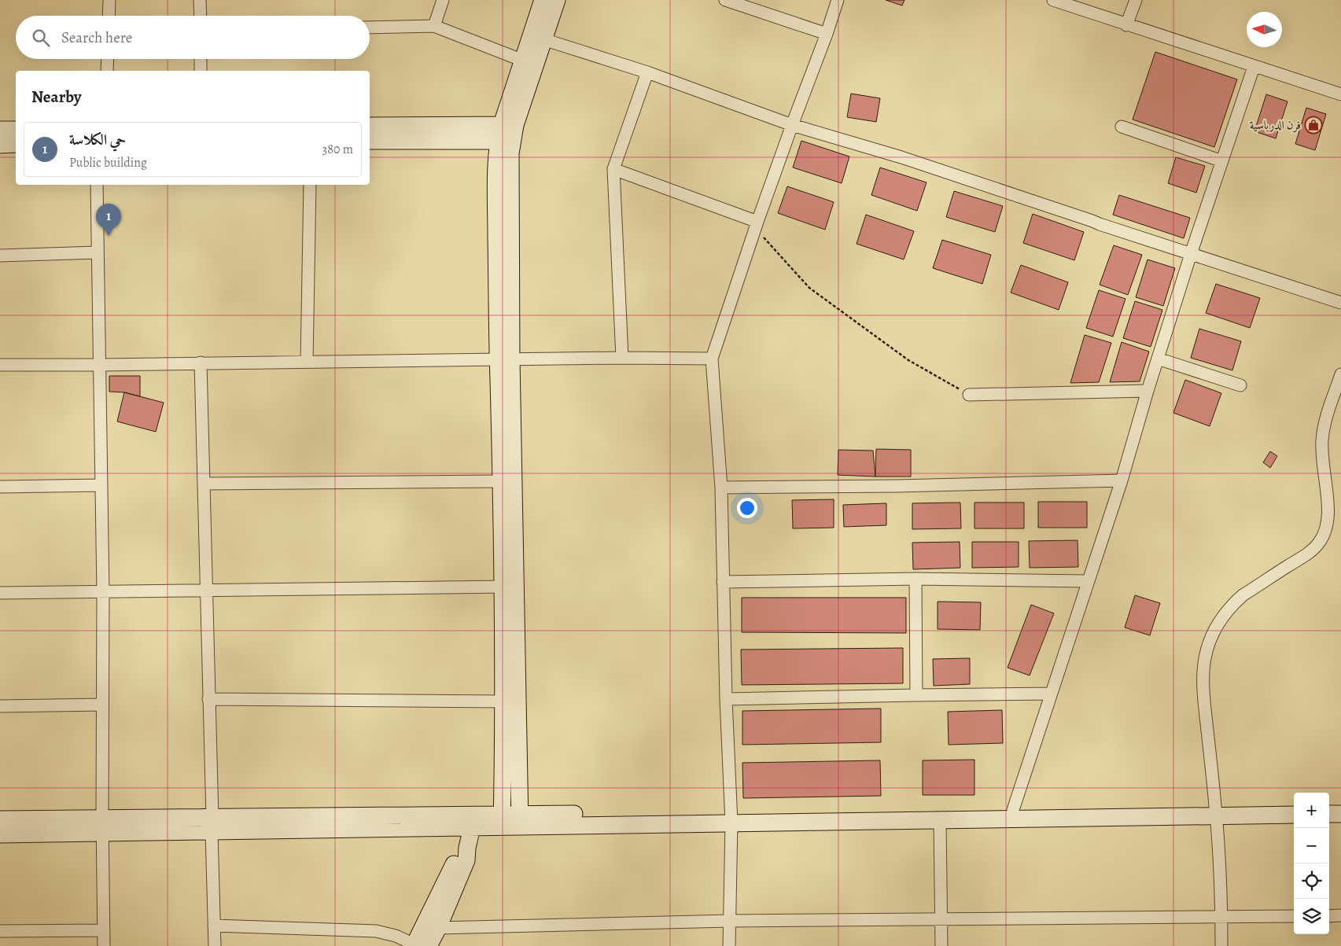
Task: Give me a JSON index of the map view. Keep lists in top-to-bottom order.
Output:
{
  "places": {
    "shop": ["فرن الدرباسية"]
  },
  "north": "left",
  "page": {
    "search": "Search here",
    "heading": "Nearby",
    "list": [
      {
        "mark": "1",
        "name": "حي الكلاسة",
        "note": "Public building",
        "value": "380 m"
      }
    ],
    "pins": "1",
    "map_buttons": ["+", "−"]
  }
}
